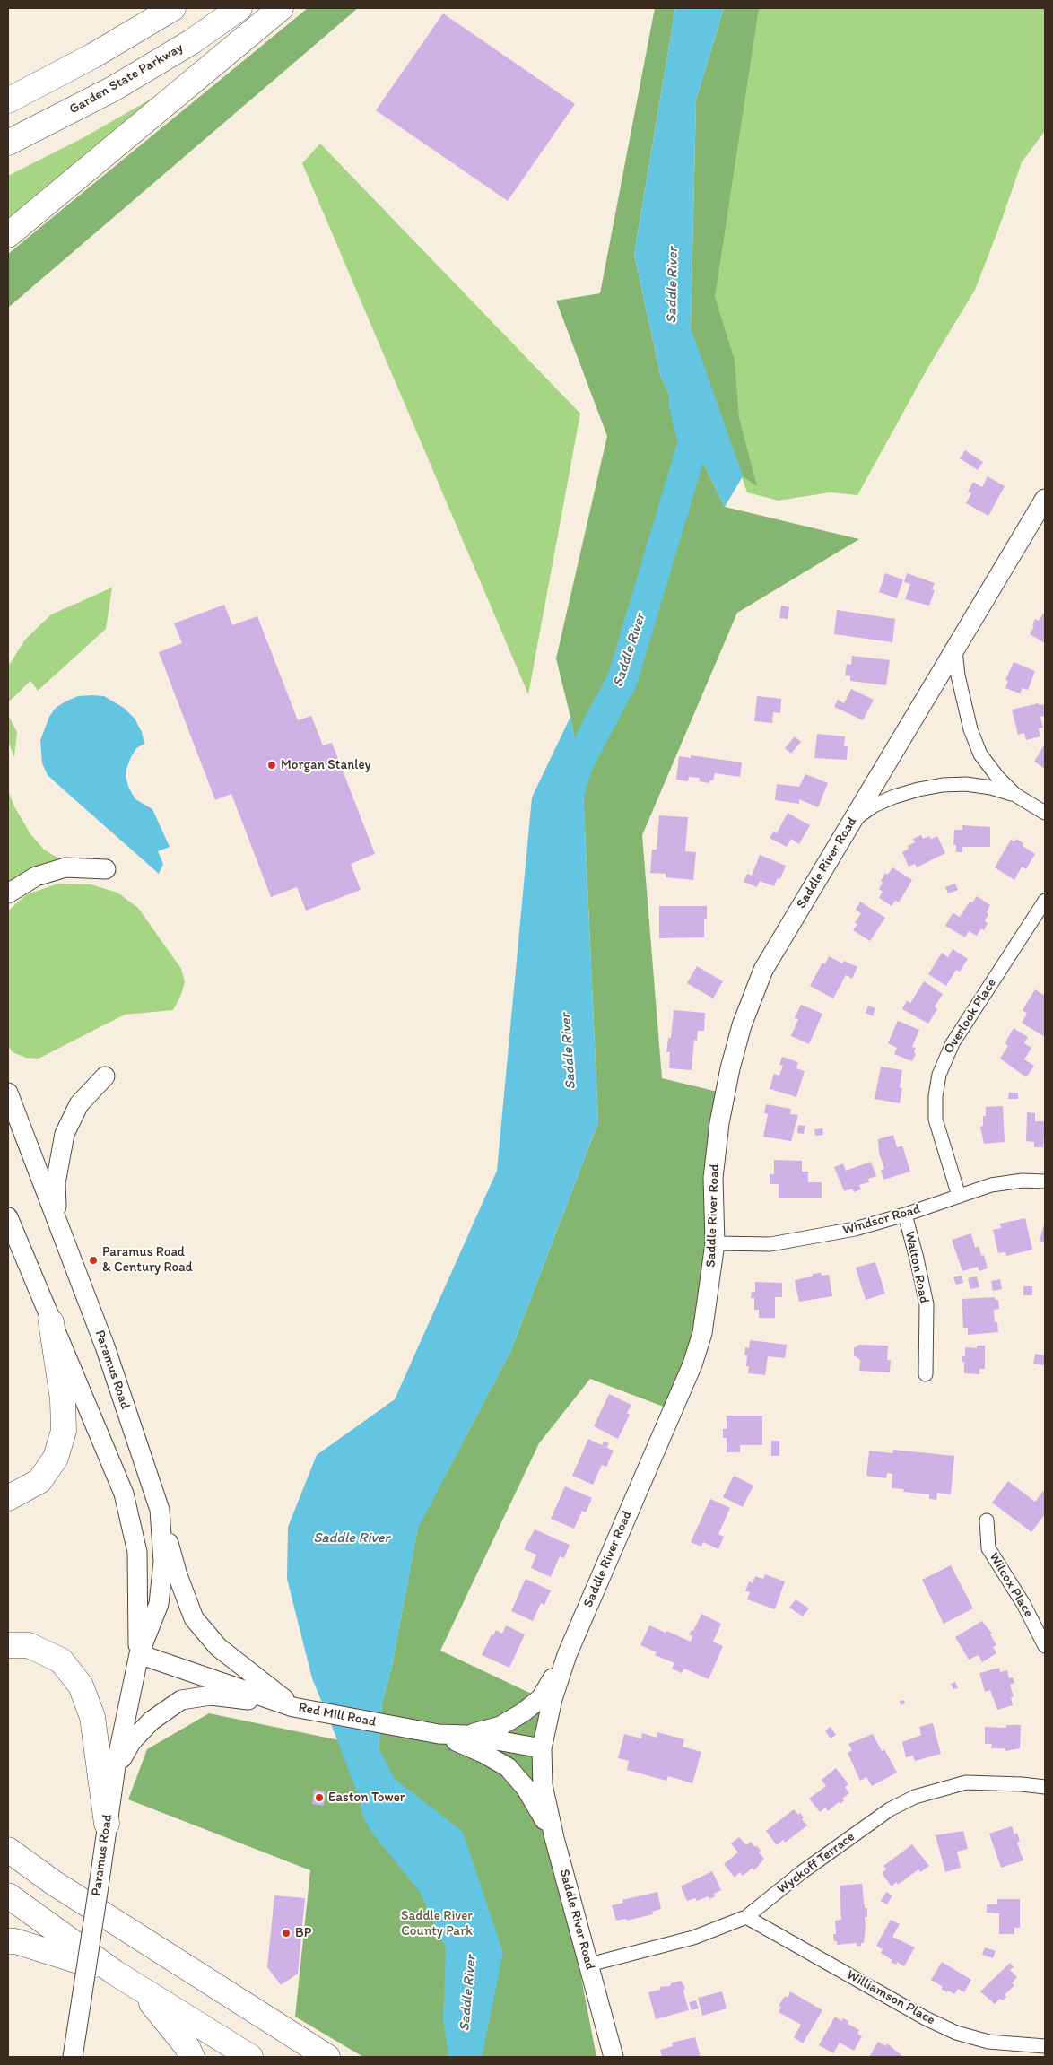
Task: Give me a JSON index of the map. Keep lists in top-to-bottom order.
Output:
{
  "streets": {
    "highway": ["Garden State Parkway"],
    "main road": ["Saddle River Road", "Paramus Road", "Red Mill Road"],
    "street": [
      "Overlook Place",
      "Windsor Road",
      "Walton Road",
      "Wilcox Place",
      "Wyckoff Terrace",
      "Williamson Place"
    ]
  },
  "crossings": [
    ["Saddle River Road", "Windsor Road"],
    ["Saddle River Road", "Red Mill Road"],
    ["Saddle River Road", "Wyckoff Terrace"],
    ["Overlook Place", "Windsor Road"],
    ["Windsor Road", "Walton Road"],
    ["Paramus Road", "Red Mill Road"],
    ["Wyckoff Terrace", "Williamson Place"]
  ],
  "water": ["Saddle River"],
  "parks": ["Saddle River County Park"],
  "places": [
    "Morgan Stanley",
    "Paramus Road & Century Road",
    "Easton Tower",
    "BP"
  ]
}
